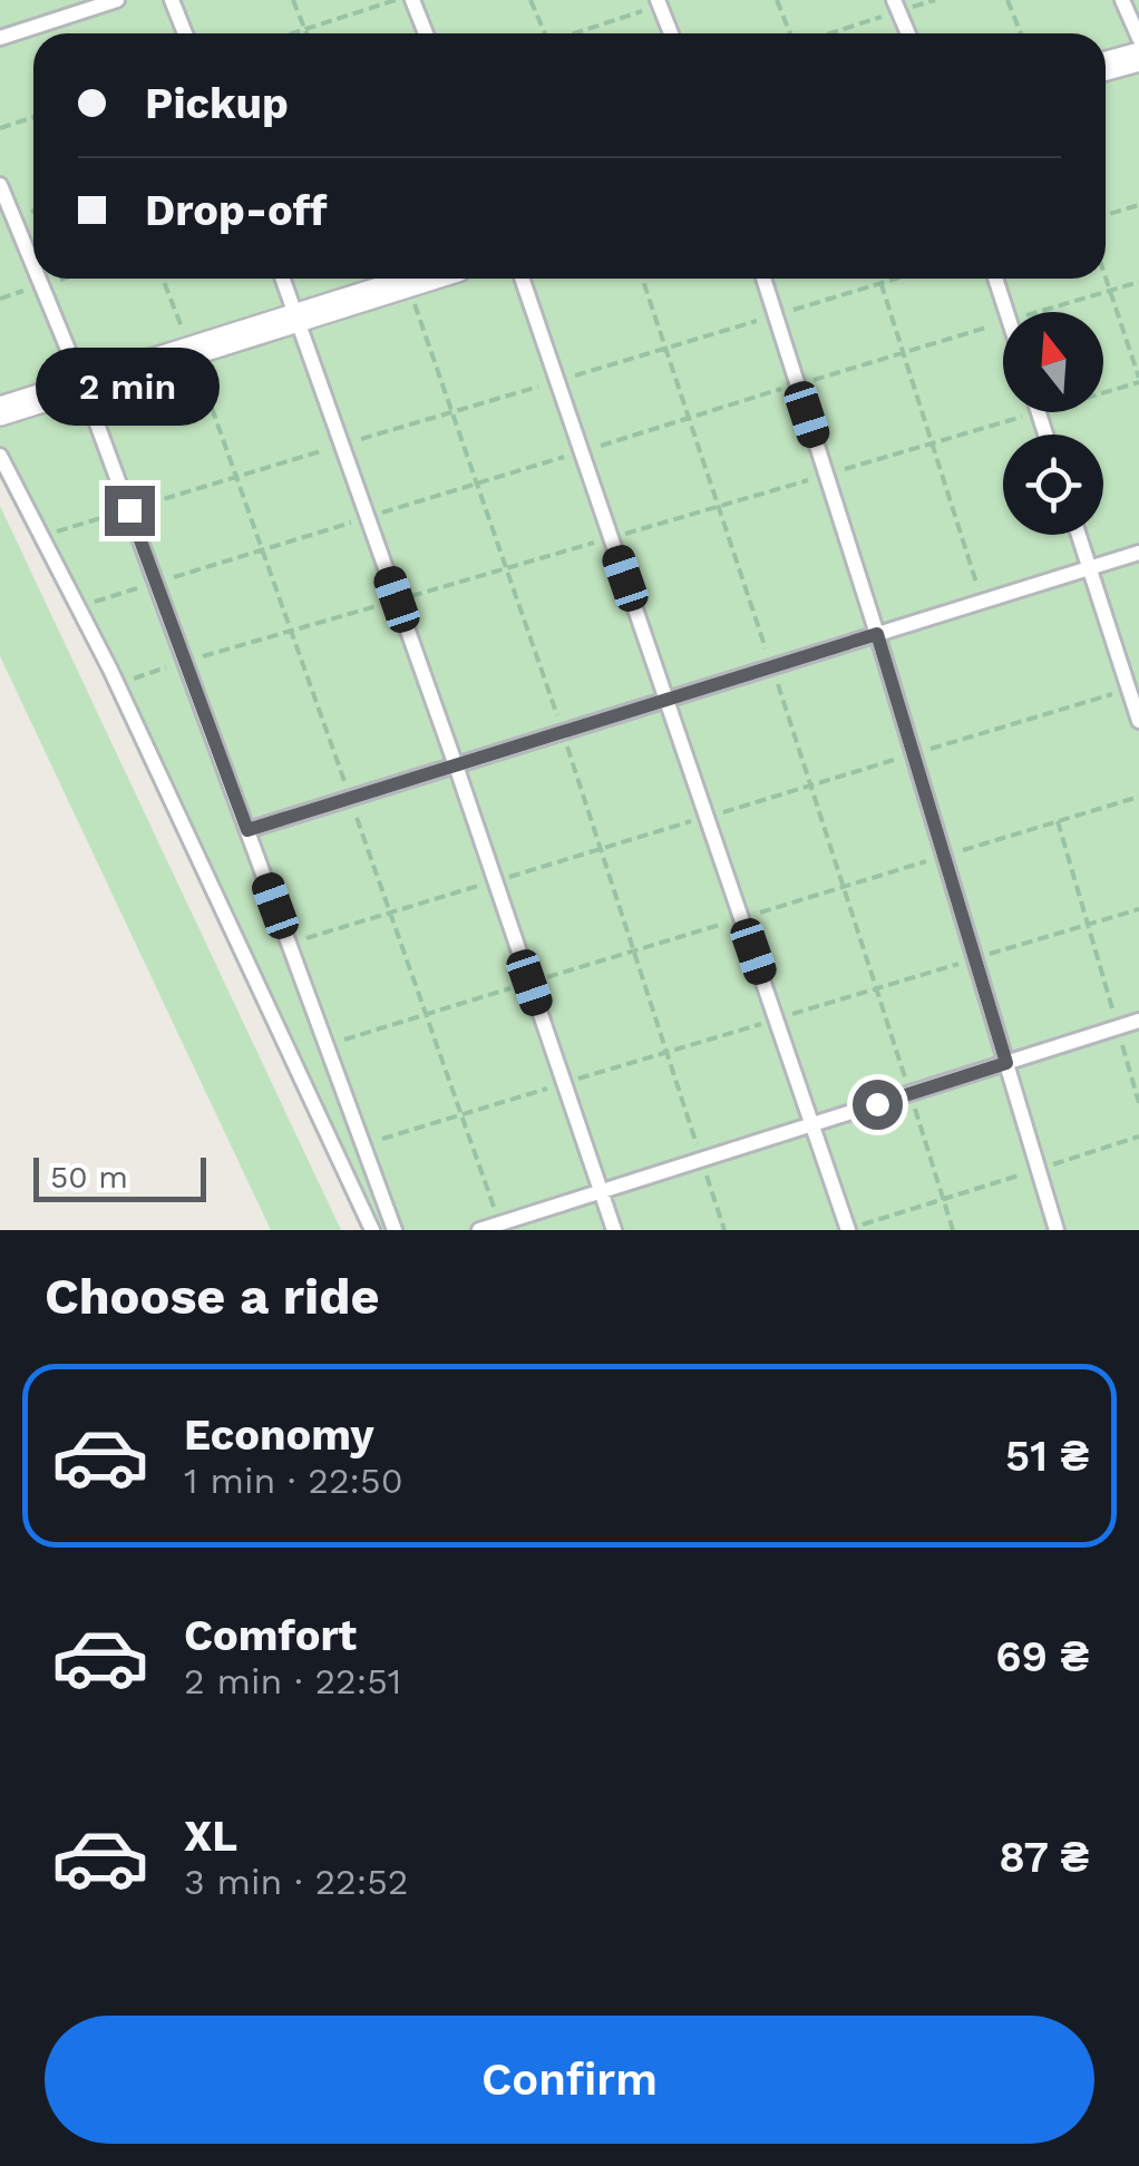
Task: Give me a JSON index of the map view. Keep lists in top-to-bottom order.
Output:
{
  "scale_bar": "50 m",
  "north": "top",
  "page": {
    "banner": ["Pickup", "Drop-off"],
    "bubble": "2 min",
    "scale": "50 m",
    "heading": "Choose a ride",
    "list": [
      {
        "name": "Economy",
        "note": "1 min · 22:50",
        "value": "51 ₴"
      },
      {
        "name": "Comfort",
        "note": "2 min · 22:51",
        "value": "69 ₴"
      },
      {
        "name": "XL",
        "note": "3 min · 22:52",
        "value": "87 ₴"
      }
    ],
    "buttons": "Confirm"
  }
}
